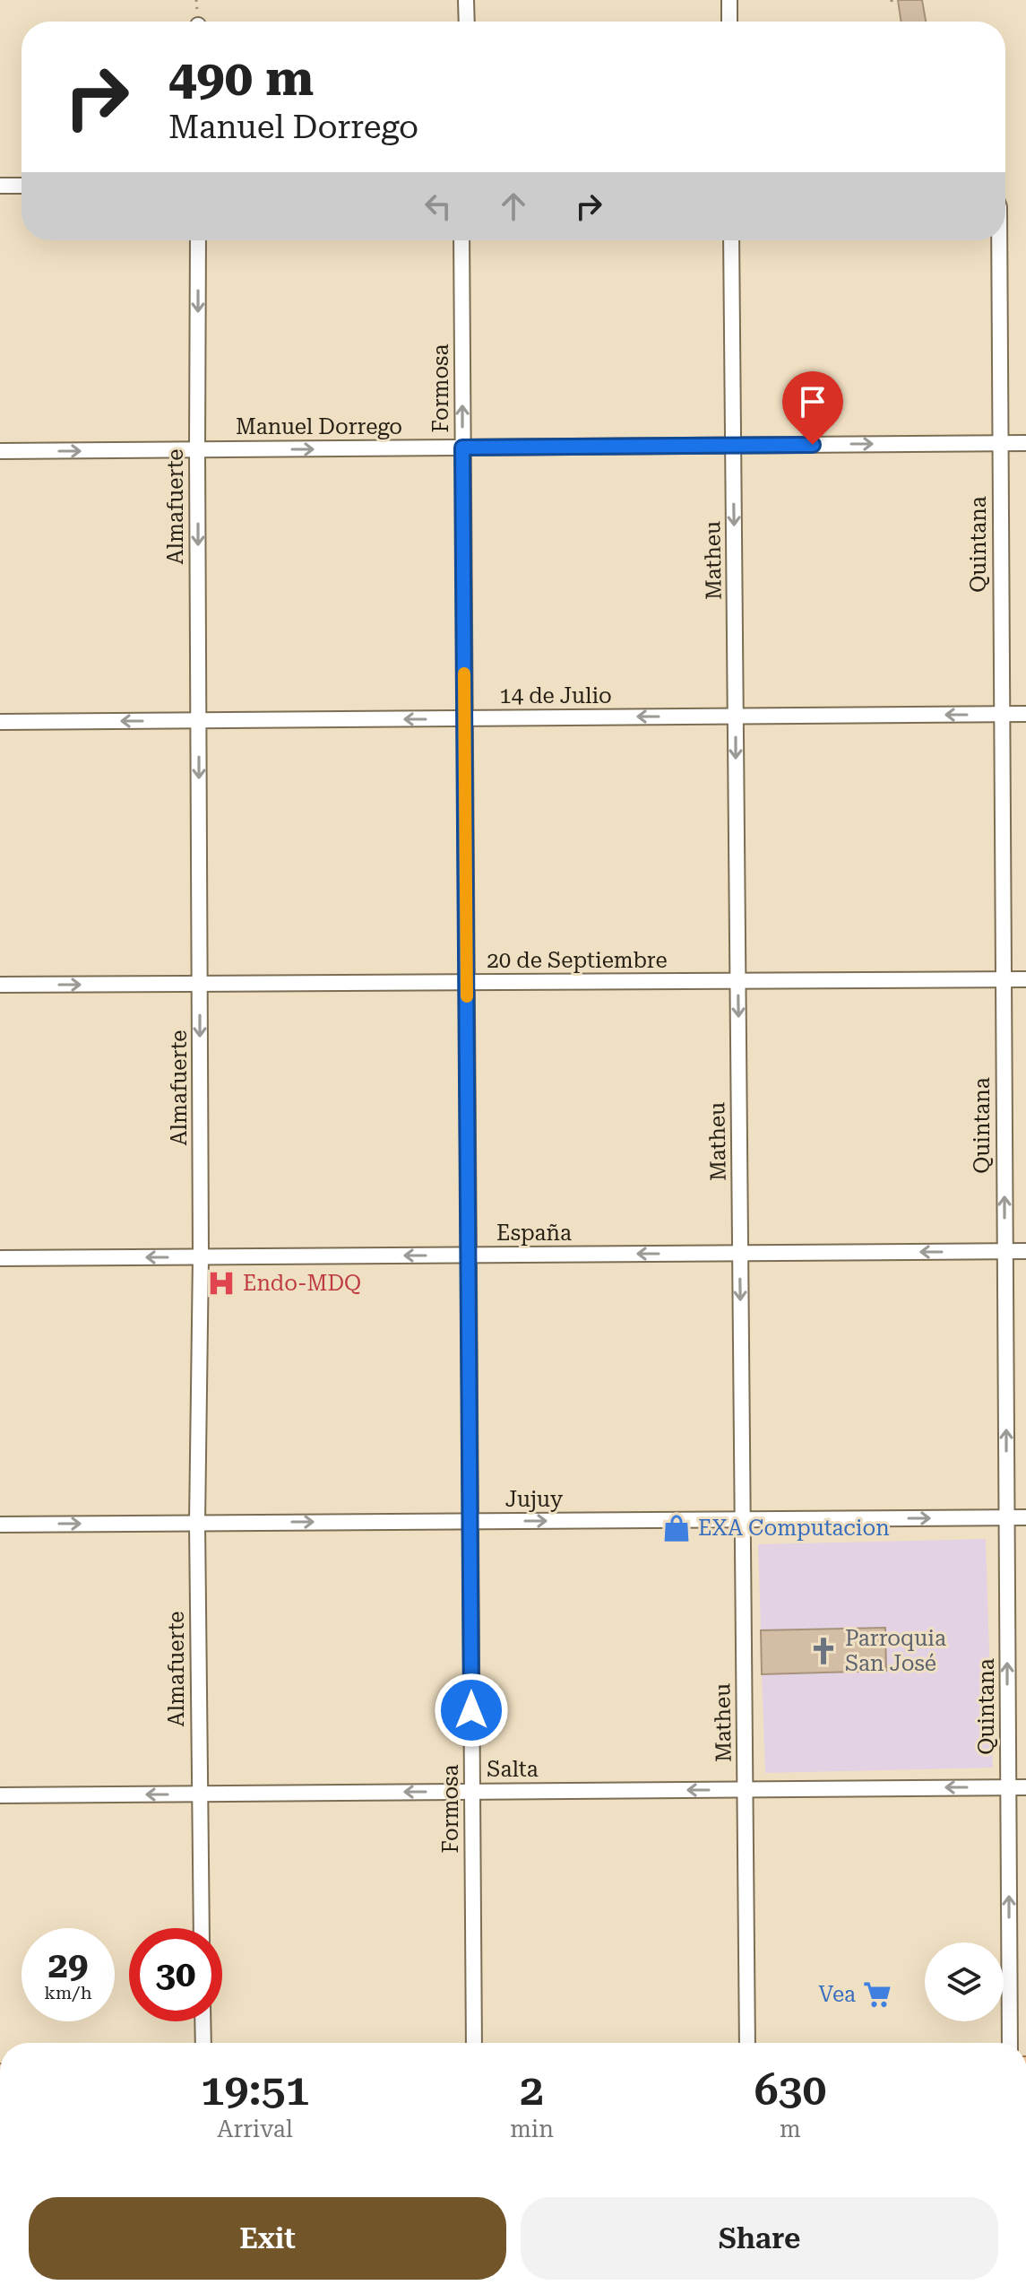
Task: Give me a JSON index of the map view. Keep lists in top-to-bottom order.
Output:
{
  "streets": {
    "street": [
      "Formosa",
      "Manuel Dorrego",
      "Almafuerte",
      "Quintana",
      "Matheu",
      "14 de Julio",
      "20 de Septiembre",
      "España",
      "Jujuy",
      "Salta"
    ]
  },
  "crossings": [
    ["Formosa", "Manuel Dorrego"],
    ["Formosa", "14 de Julio"],
    ["Formosa", "20 de Septiembre"],
    ["Formosa", "España"],
    ["Formosa", "Jujuy"],
    ["Formosa", "Salta"],
    ["Manuel Dorrego", "Almafuerte"],
    ["Manuel Dorrego", "Quintana"],
    ["Manuel Dorrego", "Matheu"],
    ["Almafuerte", "14 de Julio"],
    ["Almafuerte", "20 de Septiembre"],
    ["Almafuerte", "España"],
    ["Almafuerte", "Jujuy"],
    ["Almafuerte", "Salta"],
    ["Quintana", "14 de Julio"],
    ["Quintana", "20 de Septiembre"],
    ["Quintana", "España"],
    ["Quintana", "Jujuy"],
    ["Quintana", "Salta"],
    ["Matheu", "14 de Julio"],
    ["Matheu", "20 de Septiembre"],
    ["Matheu", "España"],
    ["Matheu", "Jujuy"],
    ["Matheu", "Salta"]
  ],
  "one_way": [
    "Manuel Dorrego",
    "Almafuerte",
    "Quintana",
    "Matheu",
    "14 de Julio",
    "España",
    "Jujuy",
    "Salta"
  ],
  "places": {
    "hospital": ["Endo-MDQ"],
    "shop": ["EXA Computacion"],
    "church": ["Parroquia San José"],
    "supermarket": ["Vea"]
  },
  "page": {
    "turn": ["490 m", "Manuel Dorrego"],
    "speed": "29 km/h",
    "limit": "30",
    "eta": [
      "19:51",
      "Arrival",
      "2",
      "min",
      "630",
      "m"
    ],
    "buttons": ["Exit", "Share"]
  }
}
